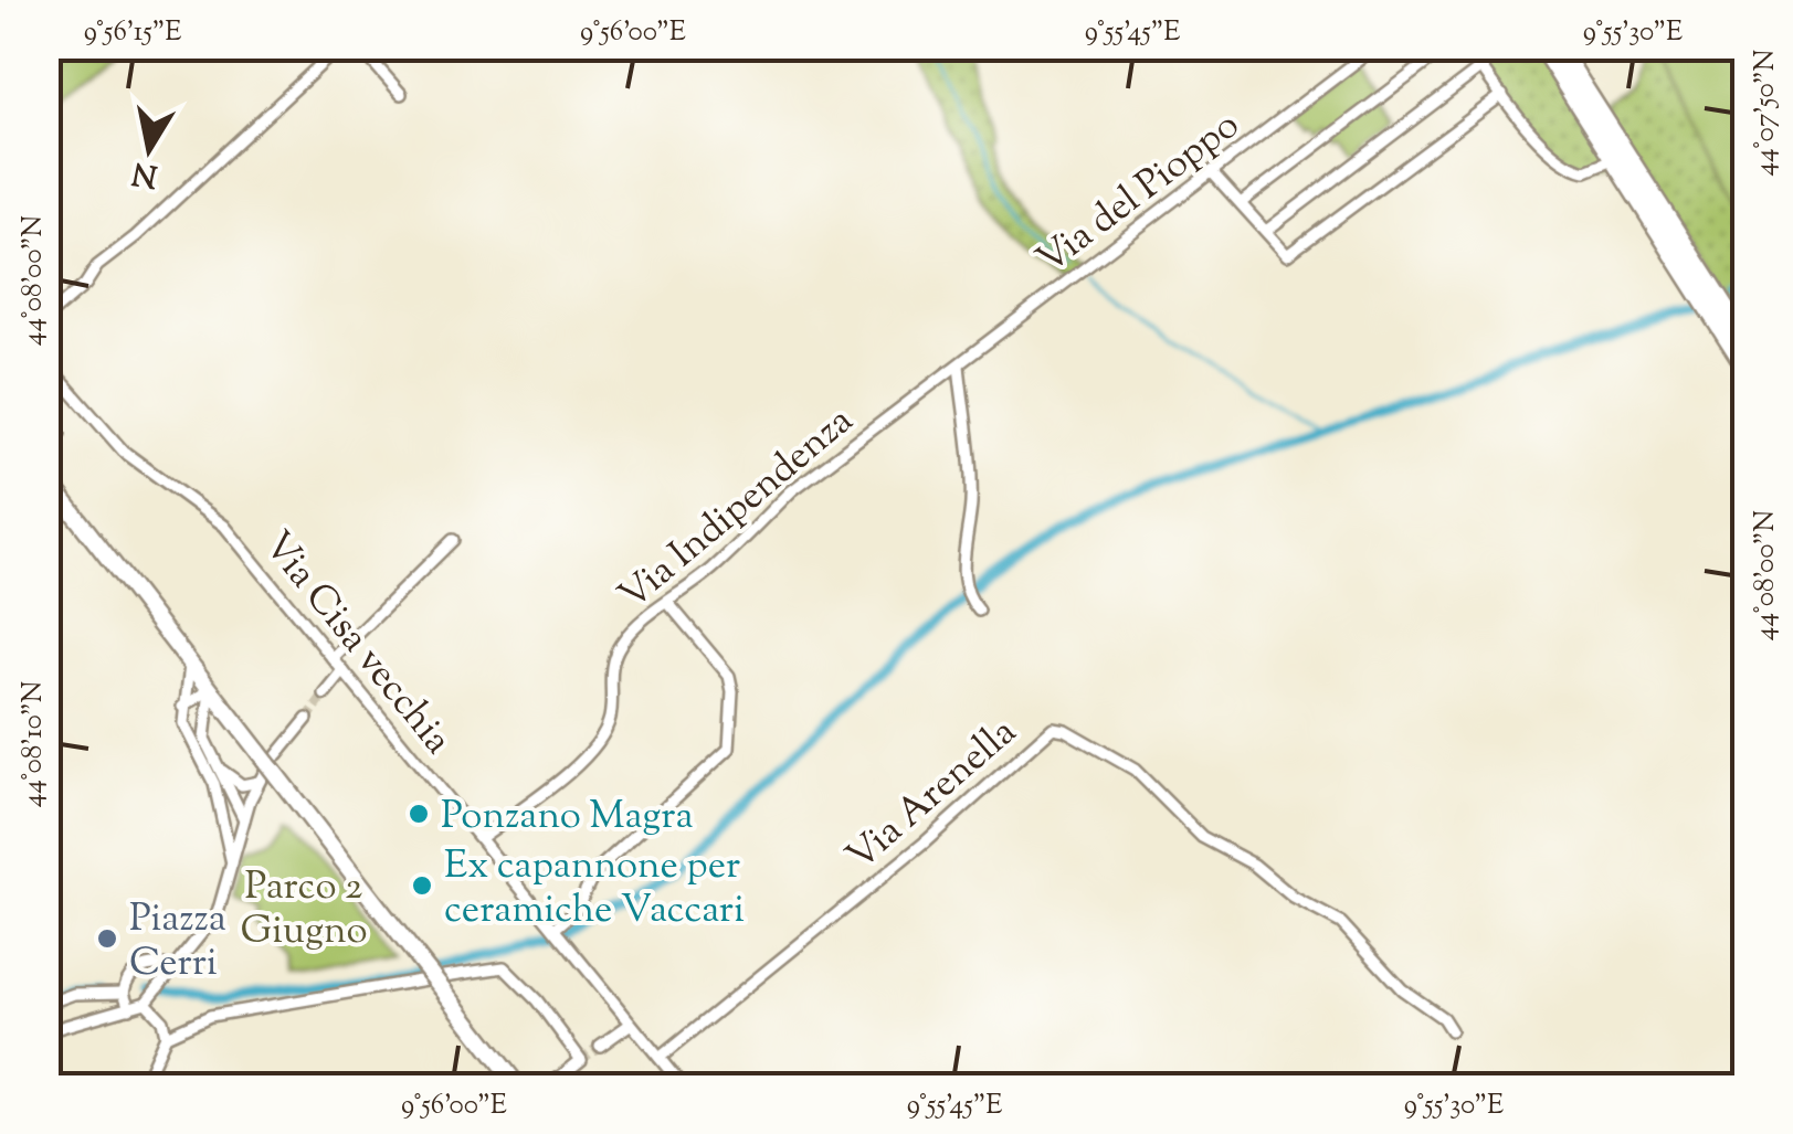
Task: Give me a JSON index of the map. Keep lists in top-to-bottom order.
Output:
{
  "streets": {
    "street": [
      "Via del Pioppo",
      "Via Indipendenza",
      "Via Cisa vecchia",
      "Via Arenella"
    ]
  },
  "crossings": [
    ["Via del Pioppo", "Via Indipendenza"],
    ["Via Indipendenza", "Via Cisa vecchia"],
    ["Via Cisa vecchia", "Via Arenella"]
  ],
  "parks": ["Parco 2 Giugno"],
  "places": ["Ponzano Magra", "Ex capannone per ceramiche Vaccari", "Piazza Cerri"],
  "north": "bottom",
  "coordinates": [
    "9°56'15\"E",
    "9°56'00\"E",
    "9°55'45\"E",
    "9°55'30\"E",
    "44°07'50\"N",
    "44°08'00\"N",
    "44°08'10\"N"
  ]
}
